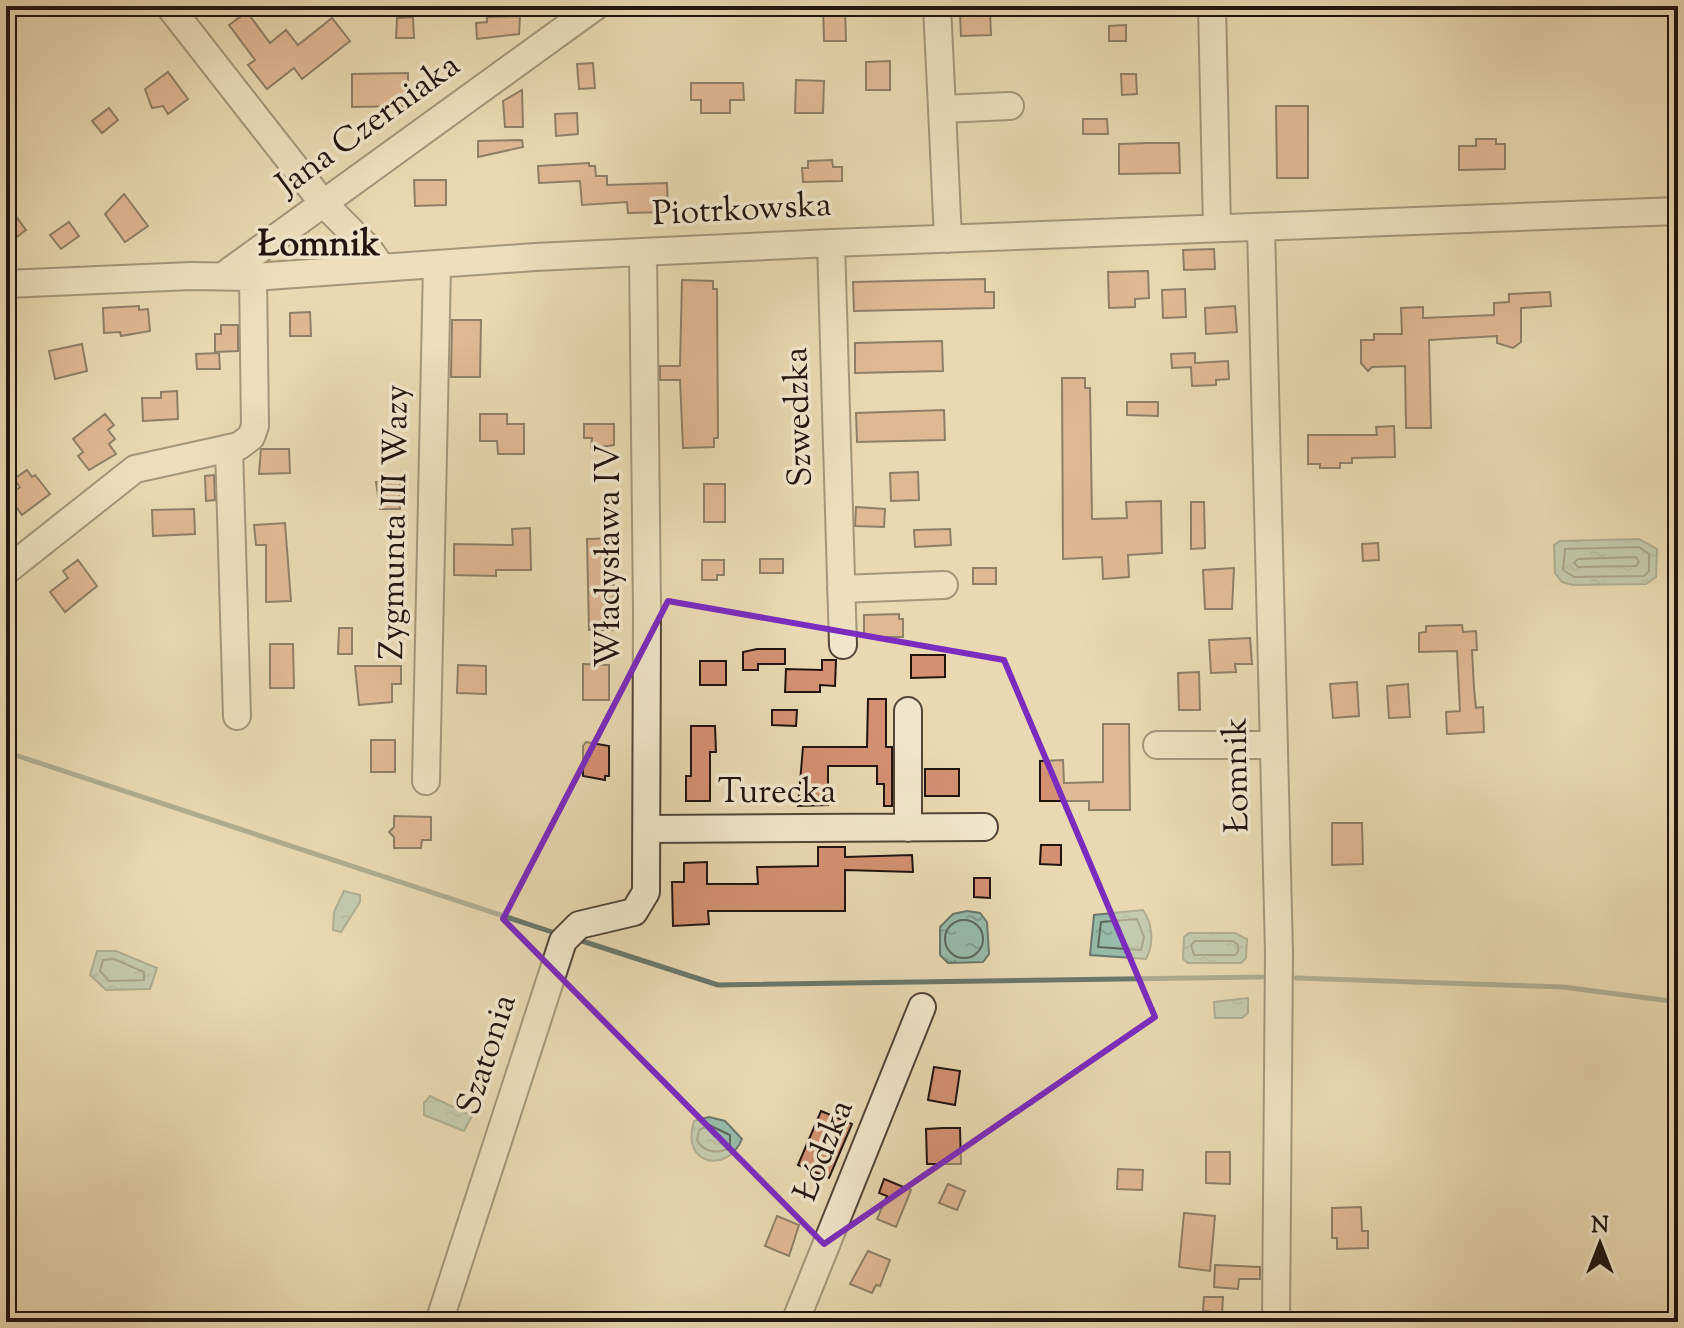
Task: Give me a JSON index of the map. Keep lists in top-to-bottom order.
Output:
{
  "streets": {
    "street": [
      "Jana Czerniaka",
      "Piotrkowska",
      "Szwedzka",
      "Zygmunta III Wazy",
      "Władysława IV",
      "Łomnik",
      "Turecka",
      "Szatonia",
      "Łódzka"
    ]
  },
  "crossings": [
    ["Jana Czerniaka", "Piotrkowska"],
    ["Piotrkowska", "Szwedzka"],
    ["Piotrkowska", "Zygmunta III Wazy"],
    ["Piotrkowska", "Władysława IV"],
    ["Piotrkowska", "Łomnik"],
    ["Władysława IV", "Turecka"],
    ["Władysława IV", "Szatonia"]
  ],
  "districts": ["Łomnik"],
  "north": "top"
}
